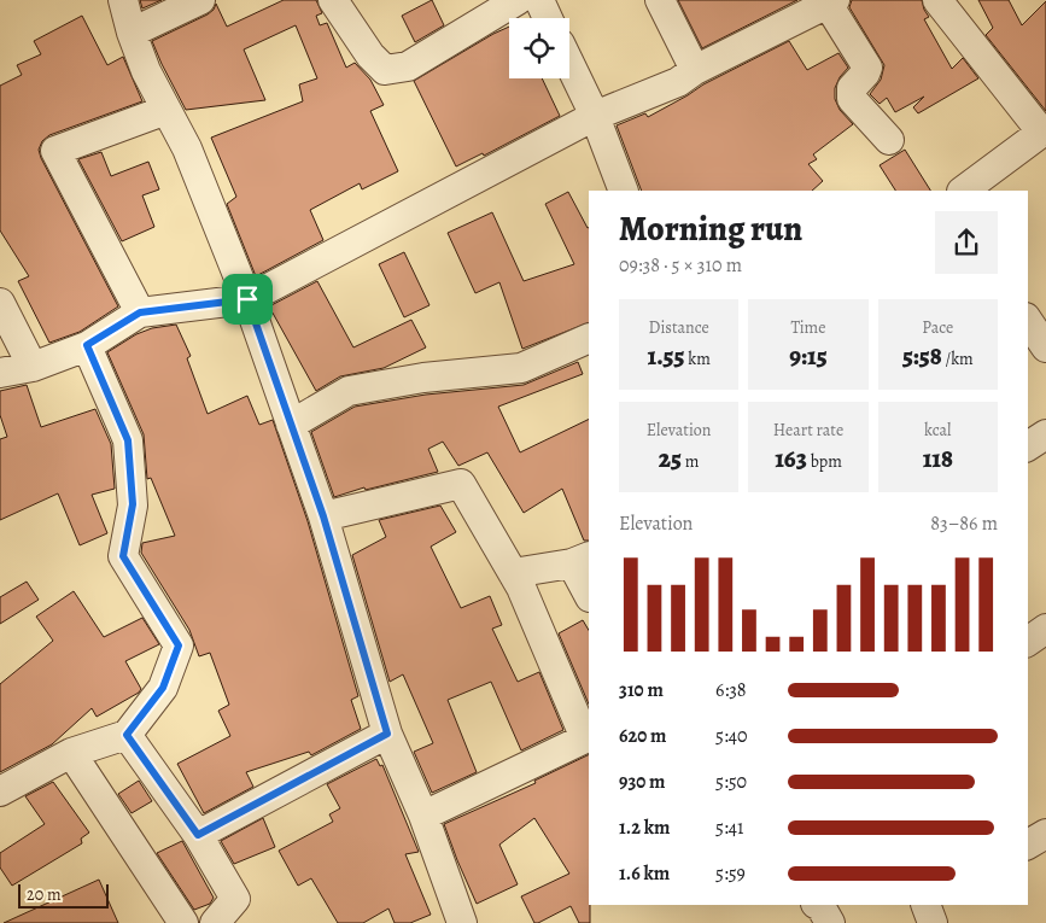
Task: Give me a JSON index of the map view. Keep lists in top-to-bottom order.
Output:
{
  "scale_bar": "20 m",
  "page": {
    "heading": ["Morning run", "09:38 · 5 × 310 m"],
    "stats": [
      ["Distance", "1.55 km"],
      ["Time", "9:15"],
      ["Pace", "5:58 /km"],
      ["Elevation", "25 m"],
      ["Heart rate", "163 bpm"],
      ["kcal", "118"]
    ],
    "chart": ["Elevation", "83–86 m"],
    "list": [
      {
        "name": "310 m",
        "note": "6:38"
      },
      {
        "name": "620 m",
        "note": "5:40"
      },
      {
        "name": "930 m",
        "note": "5:50"
      },
      {
        "name": "1.2 km",
        "note": "5:41"
      },
      {
        "name": "1.6 km",
        "note": "5:59"
      }
    ],
    "scale": "20 m"
  }
}
